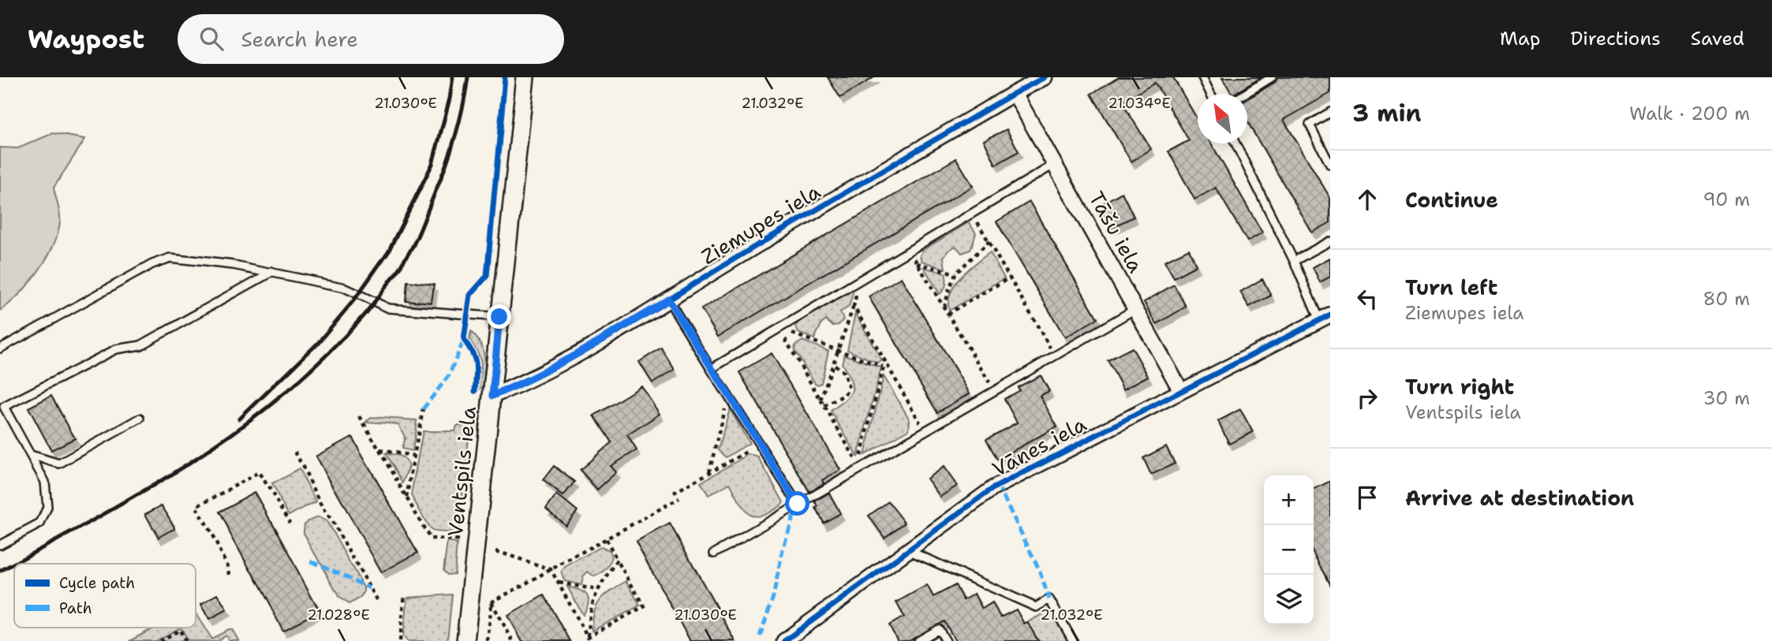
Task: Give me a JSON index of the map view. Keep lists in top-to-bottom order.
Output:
{
  "streets": {
    "street": [
      "Ziemupes iela",
      "Tāšu iela",
      "Vānes iela",
      "Ventspils iela"
    ]
  },
  "crossings": [
    ["Ziemupes iela", "Tāšu iela"],
    ["Ziemupes iela", "Ventspils iela"],
    ["Tāšu iela", "Vānes iela"]
  ],
  "legend": ["Cycle path", "Path"],
  "north": "top left",
  "page": {
    "header": "Waypost",
    "search": "Search here",
    "nav": ["Map", "Directions", "Saved"],
    "heading": ["3 min", "Walk · 200 m"],
    "list": [
      ["Continue", "90 m"],
      ["Turn left", "Ziemupes iela", "80 m"],
      ["Turn right", "Ventspils iela", "30 m"],
      "Arrive at destination"
    ],
    "map_buttons": ["+", "−"]
  },
  "coordinates": [
    "21.030°E",
    "21.032°E",
    "21.034°E",
    "21.028°E"
  ]
}
